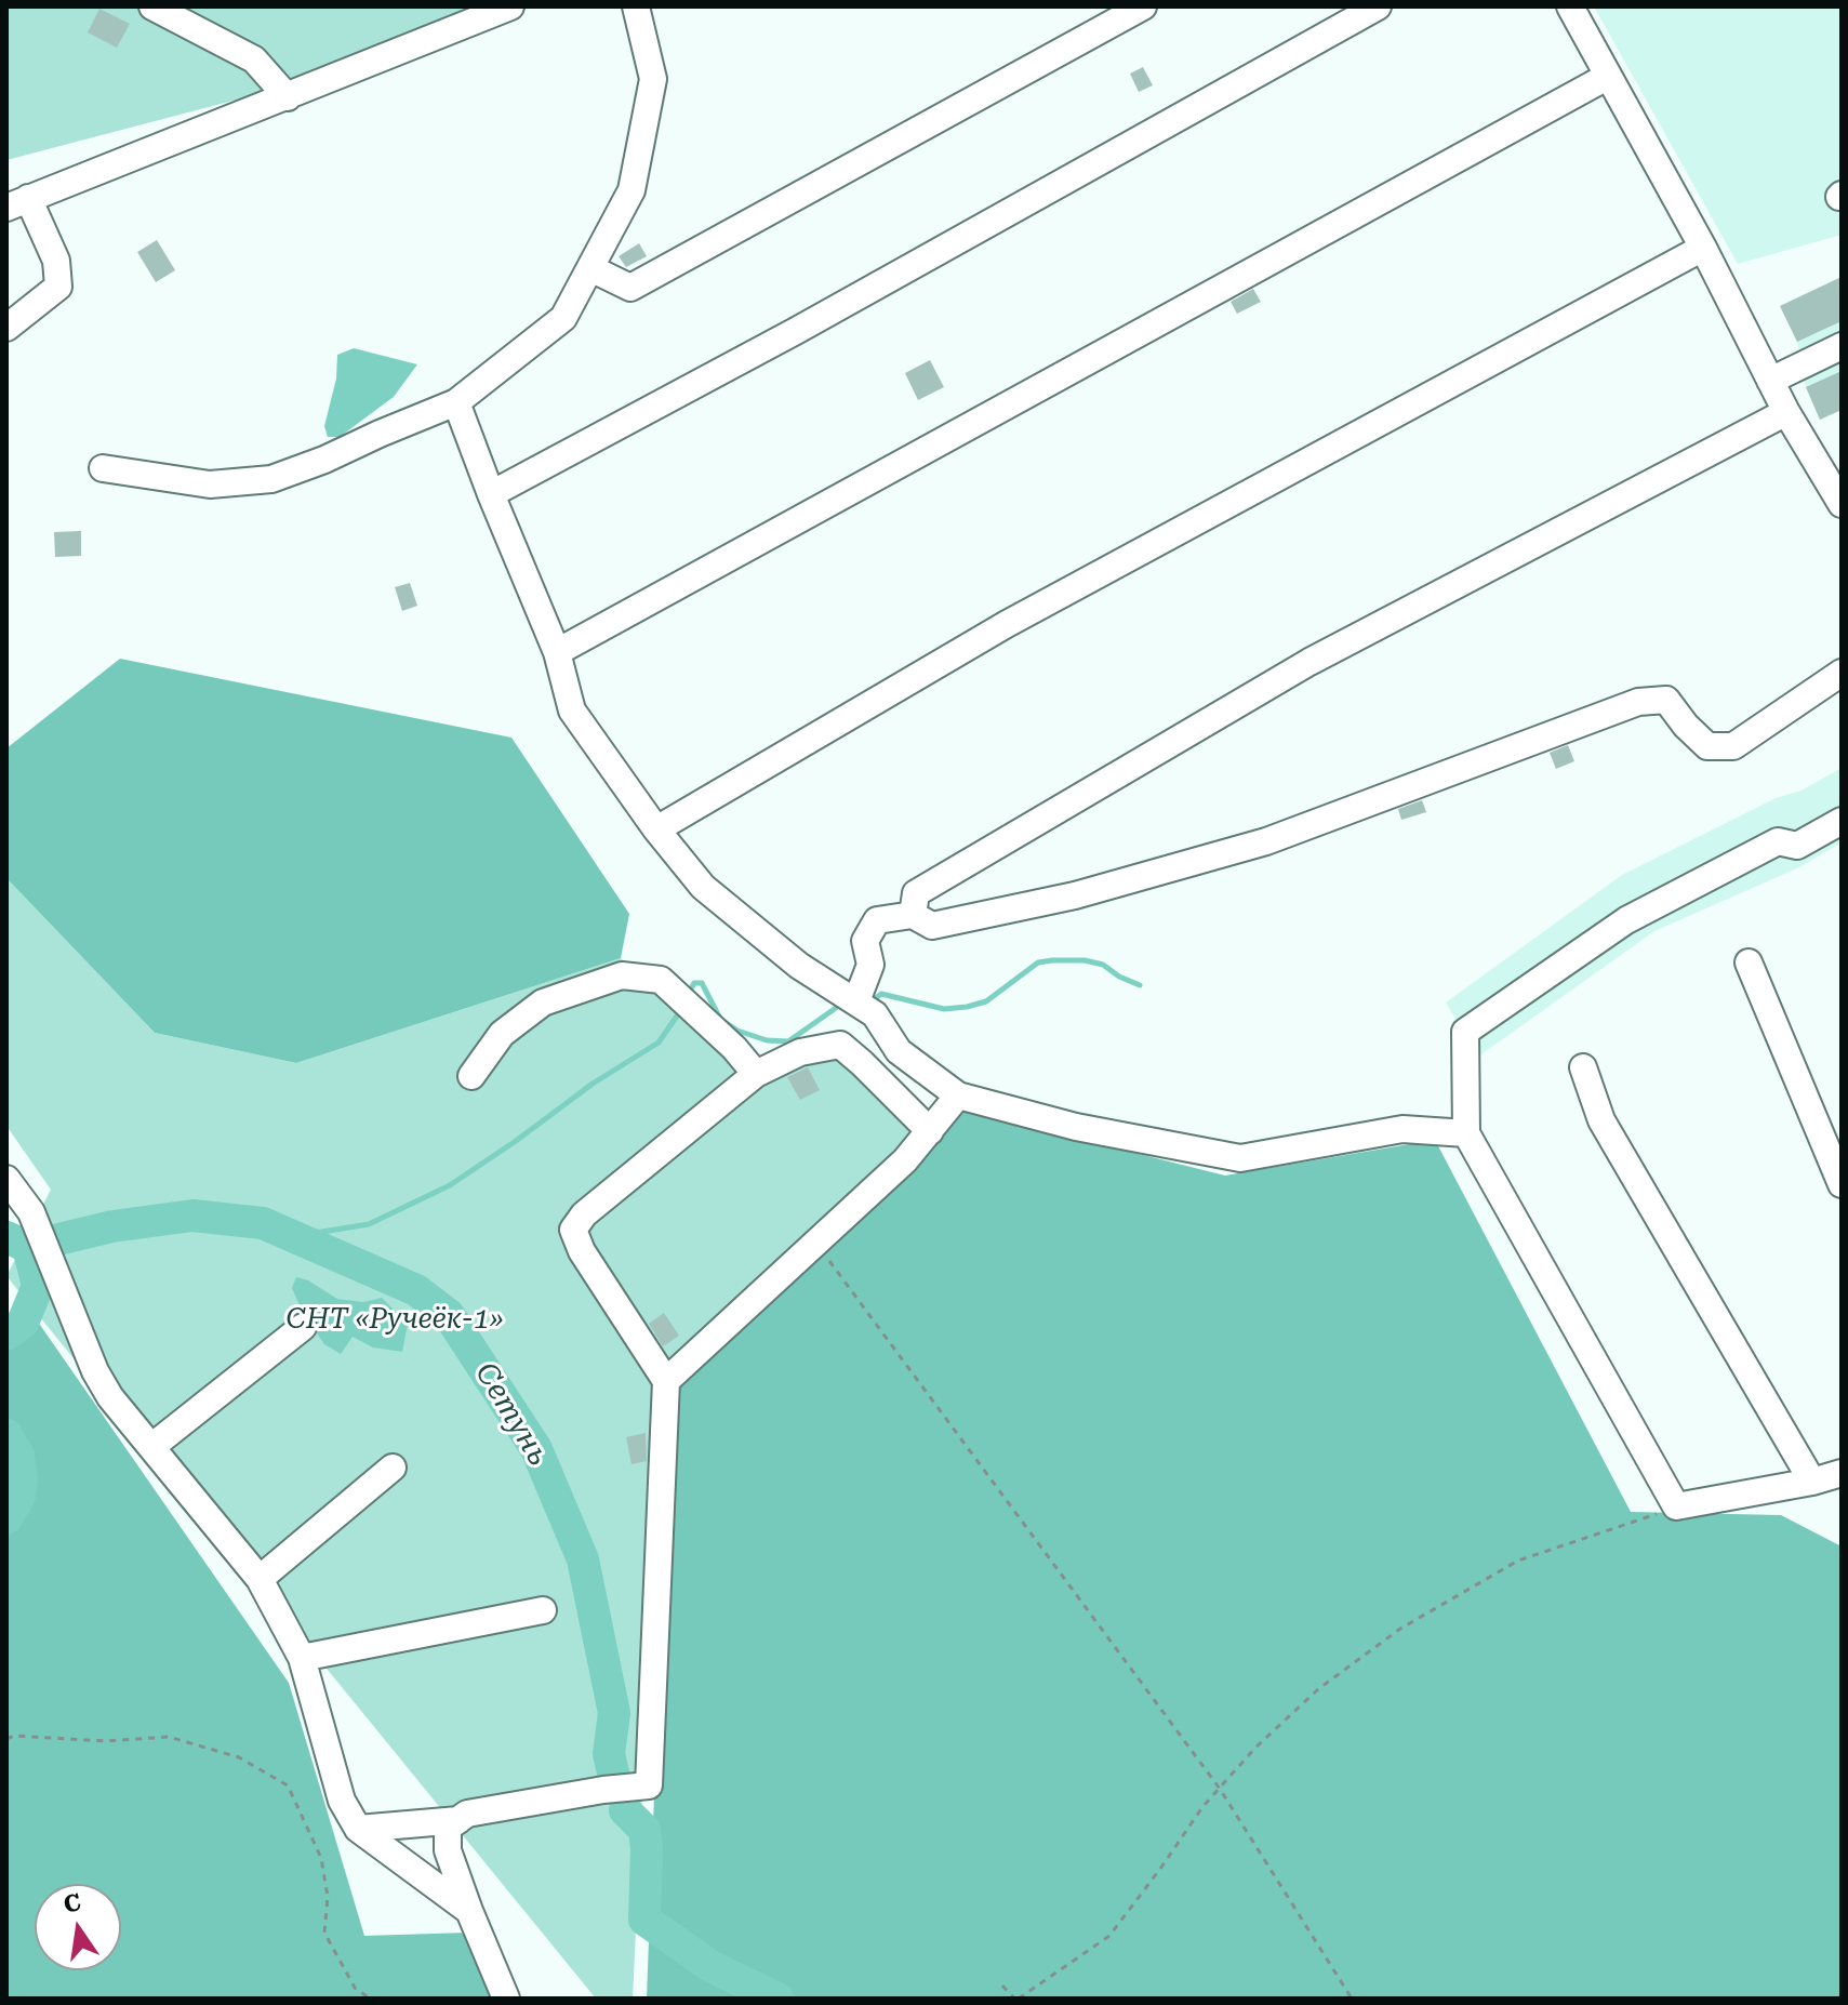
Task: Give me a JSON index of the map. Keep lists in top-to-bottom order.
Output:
{
  "water": ["Сетунь"],
  "parks": ["СНТ «Ручеёк-1»"],
  "north": "top"
}
